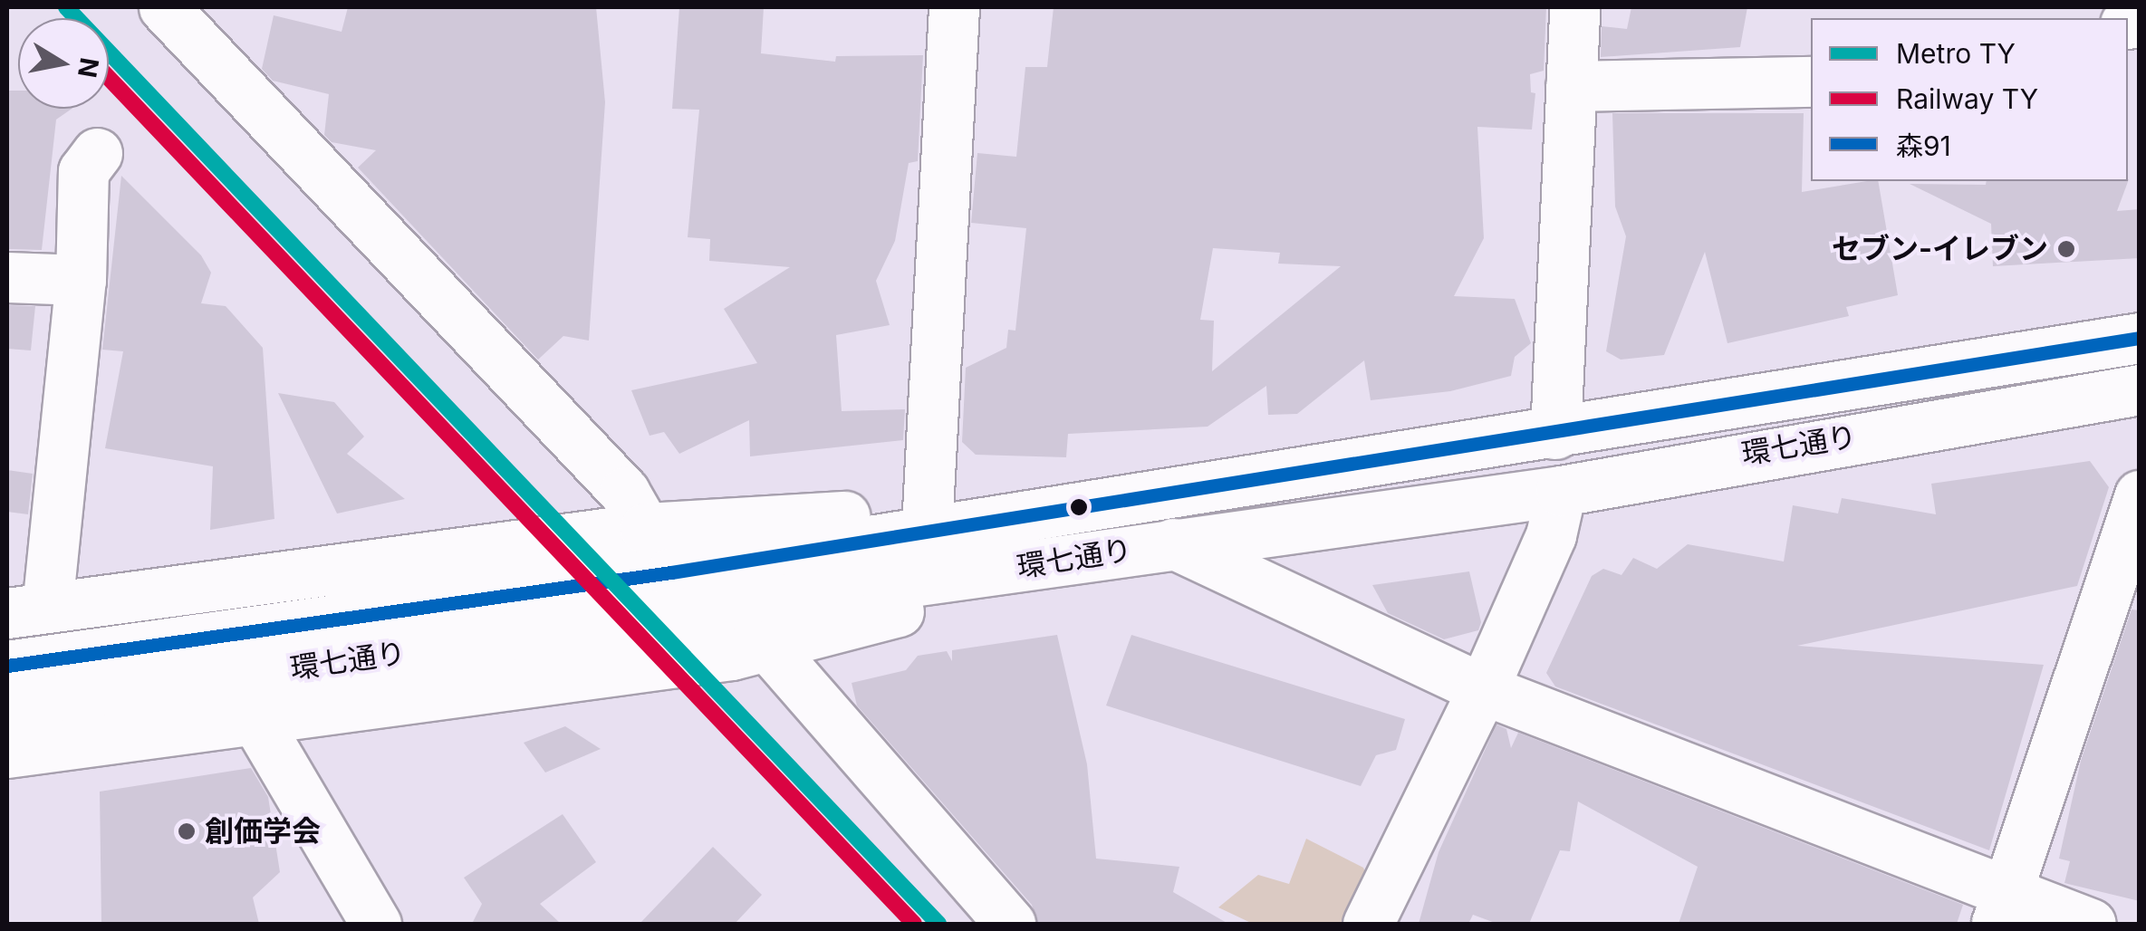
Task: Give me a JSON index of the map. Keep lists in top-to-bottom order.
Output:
{
  "streets": {
    "main road": ["環七通り"]
  },
  "places": ["セブン-イレブン", "創価学会"],
  "lines": ["metro line TY", "rail line TY", "transit line 森91"],
  "legend": ["Metro TY", "Railway TY", "森91"],
  "north": "right"
}
